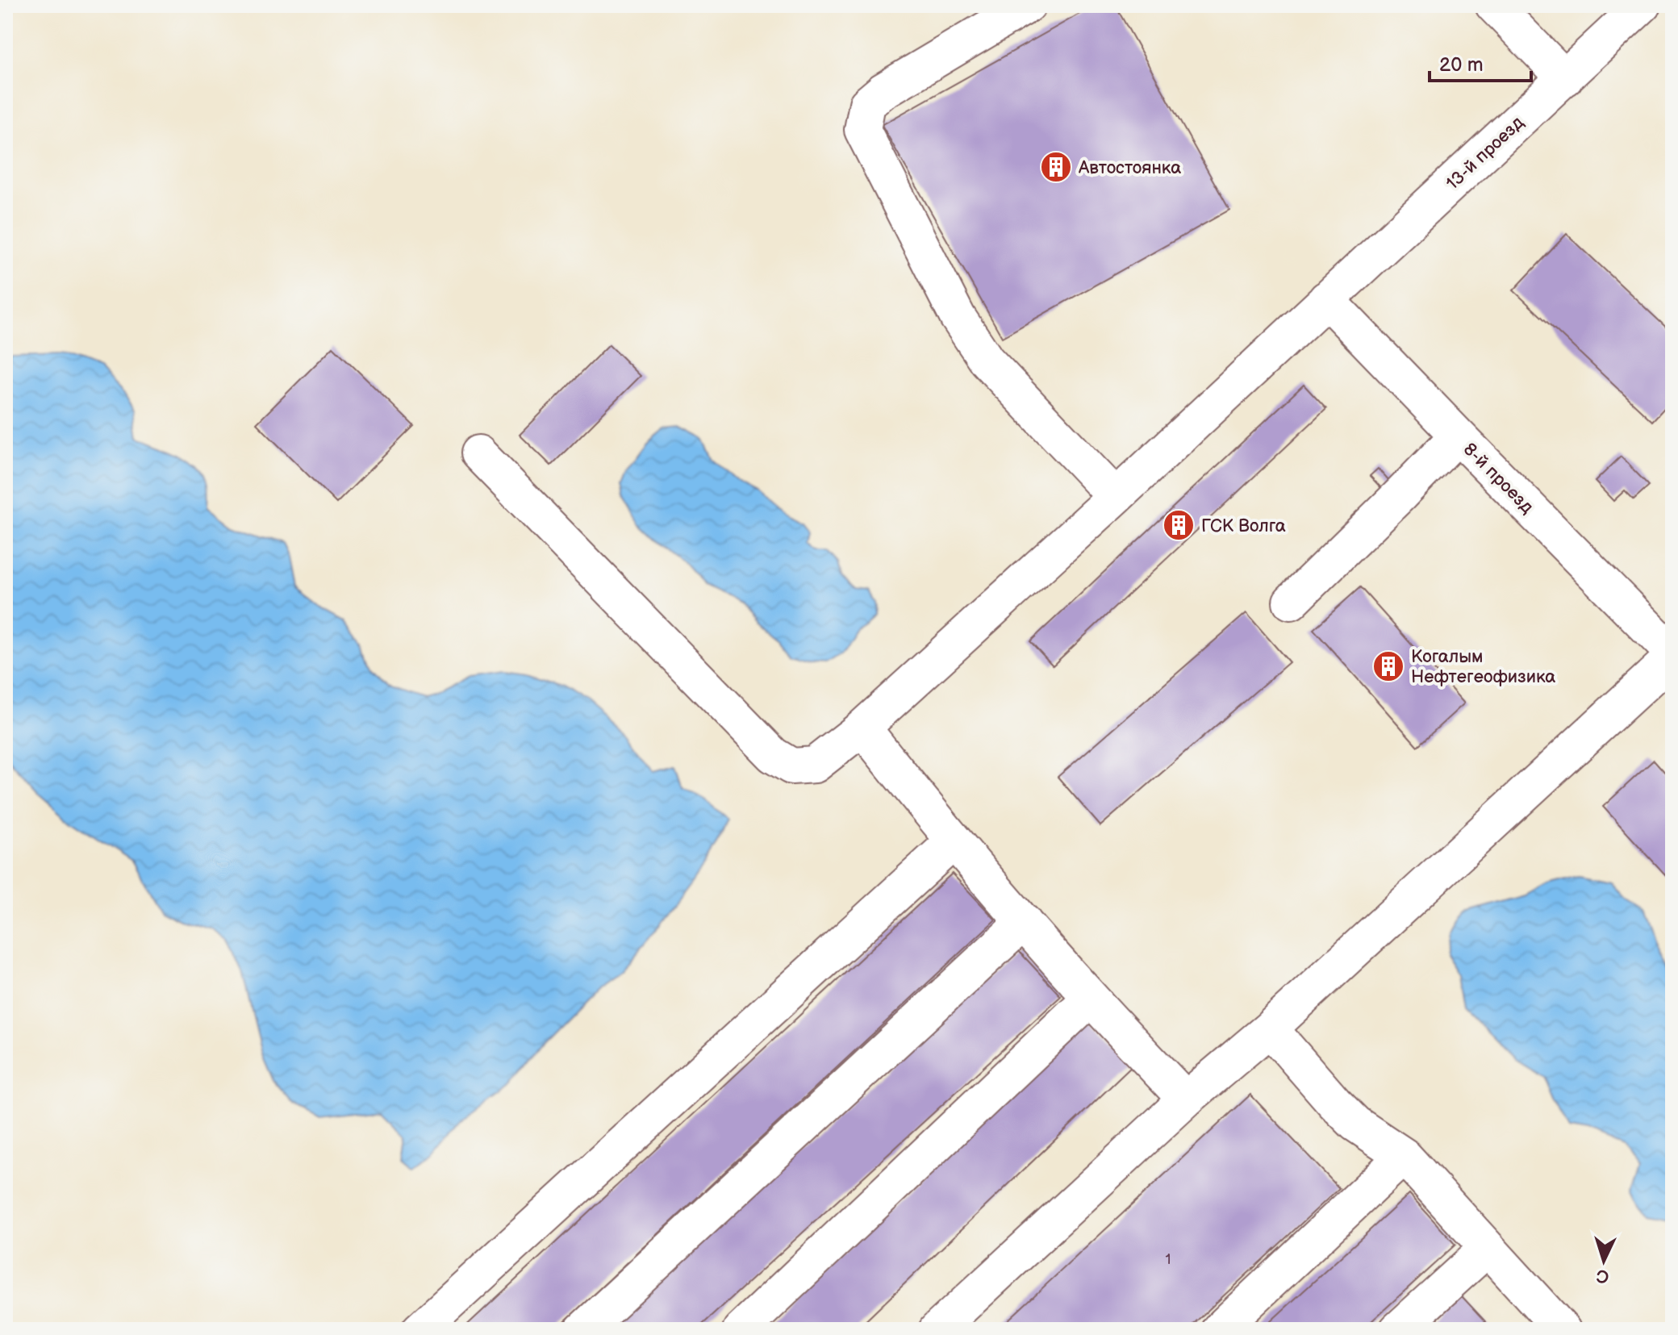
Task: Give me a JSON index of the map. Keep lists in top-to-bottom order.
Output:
{
  "streets": {
    "street": ["13-й проезд", "8-й проезд"]
  },
  "crossings": [
    ["13-й проезд", "8-й проезд"]
  ],
  "places": {
    "building": ["Автостоянка", "ГСК Волга", "Когалым Нефтегеофизика"]
  },
  "house_numbers": ["1"],
  "scale_bar": "20 m",
  "north": "bottom"
}
